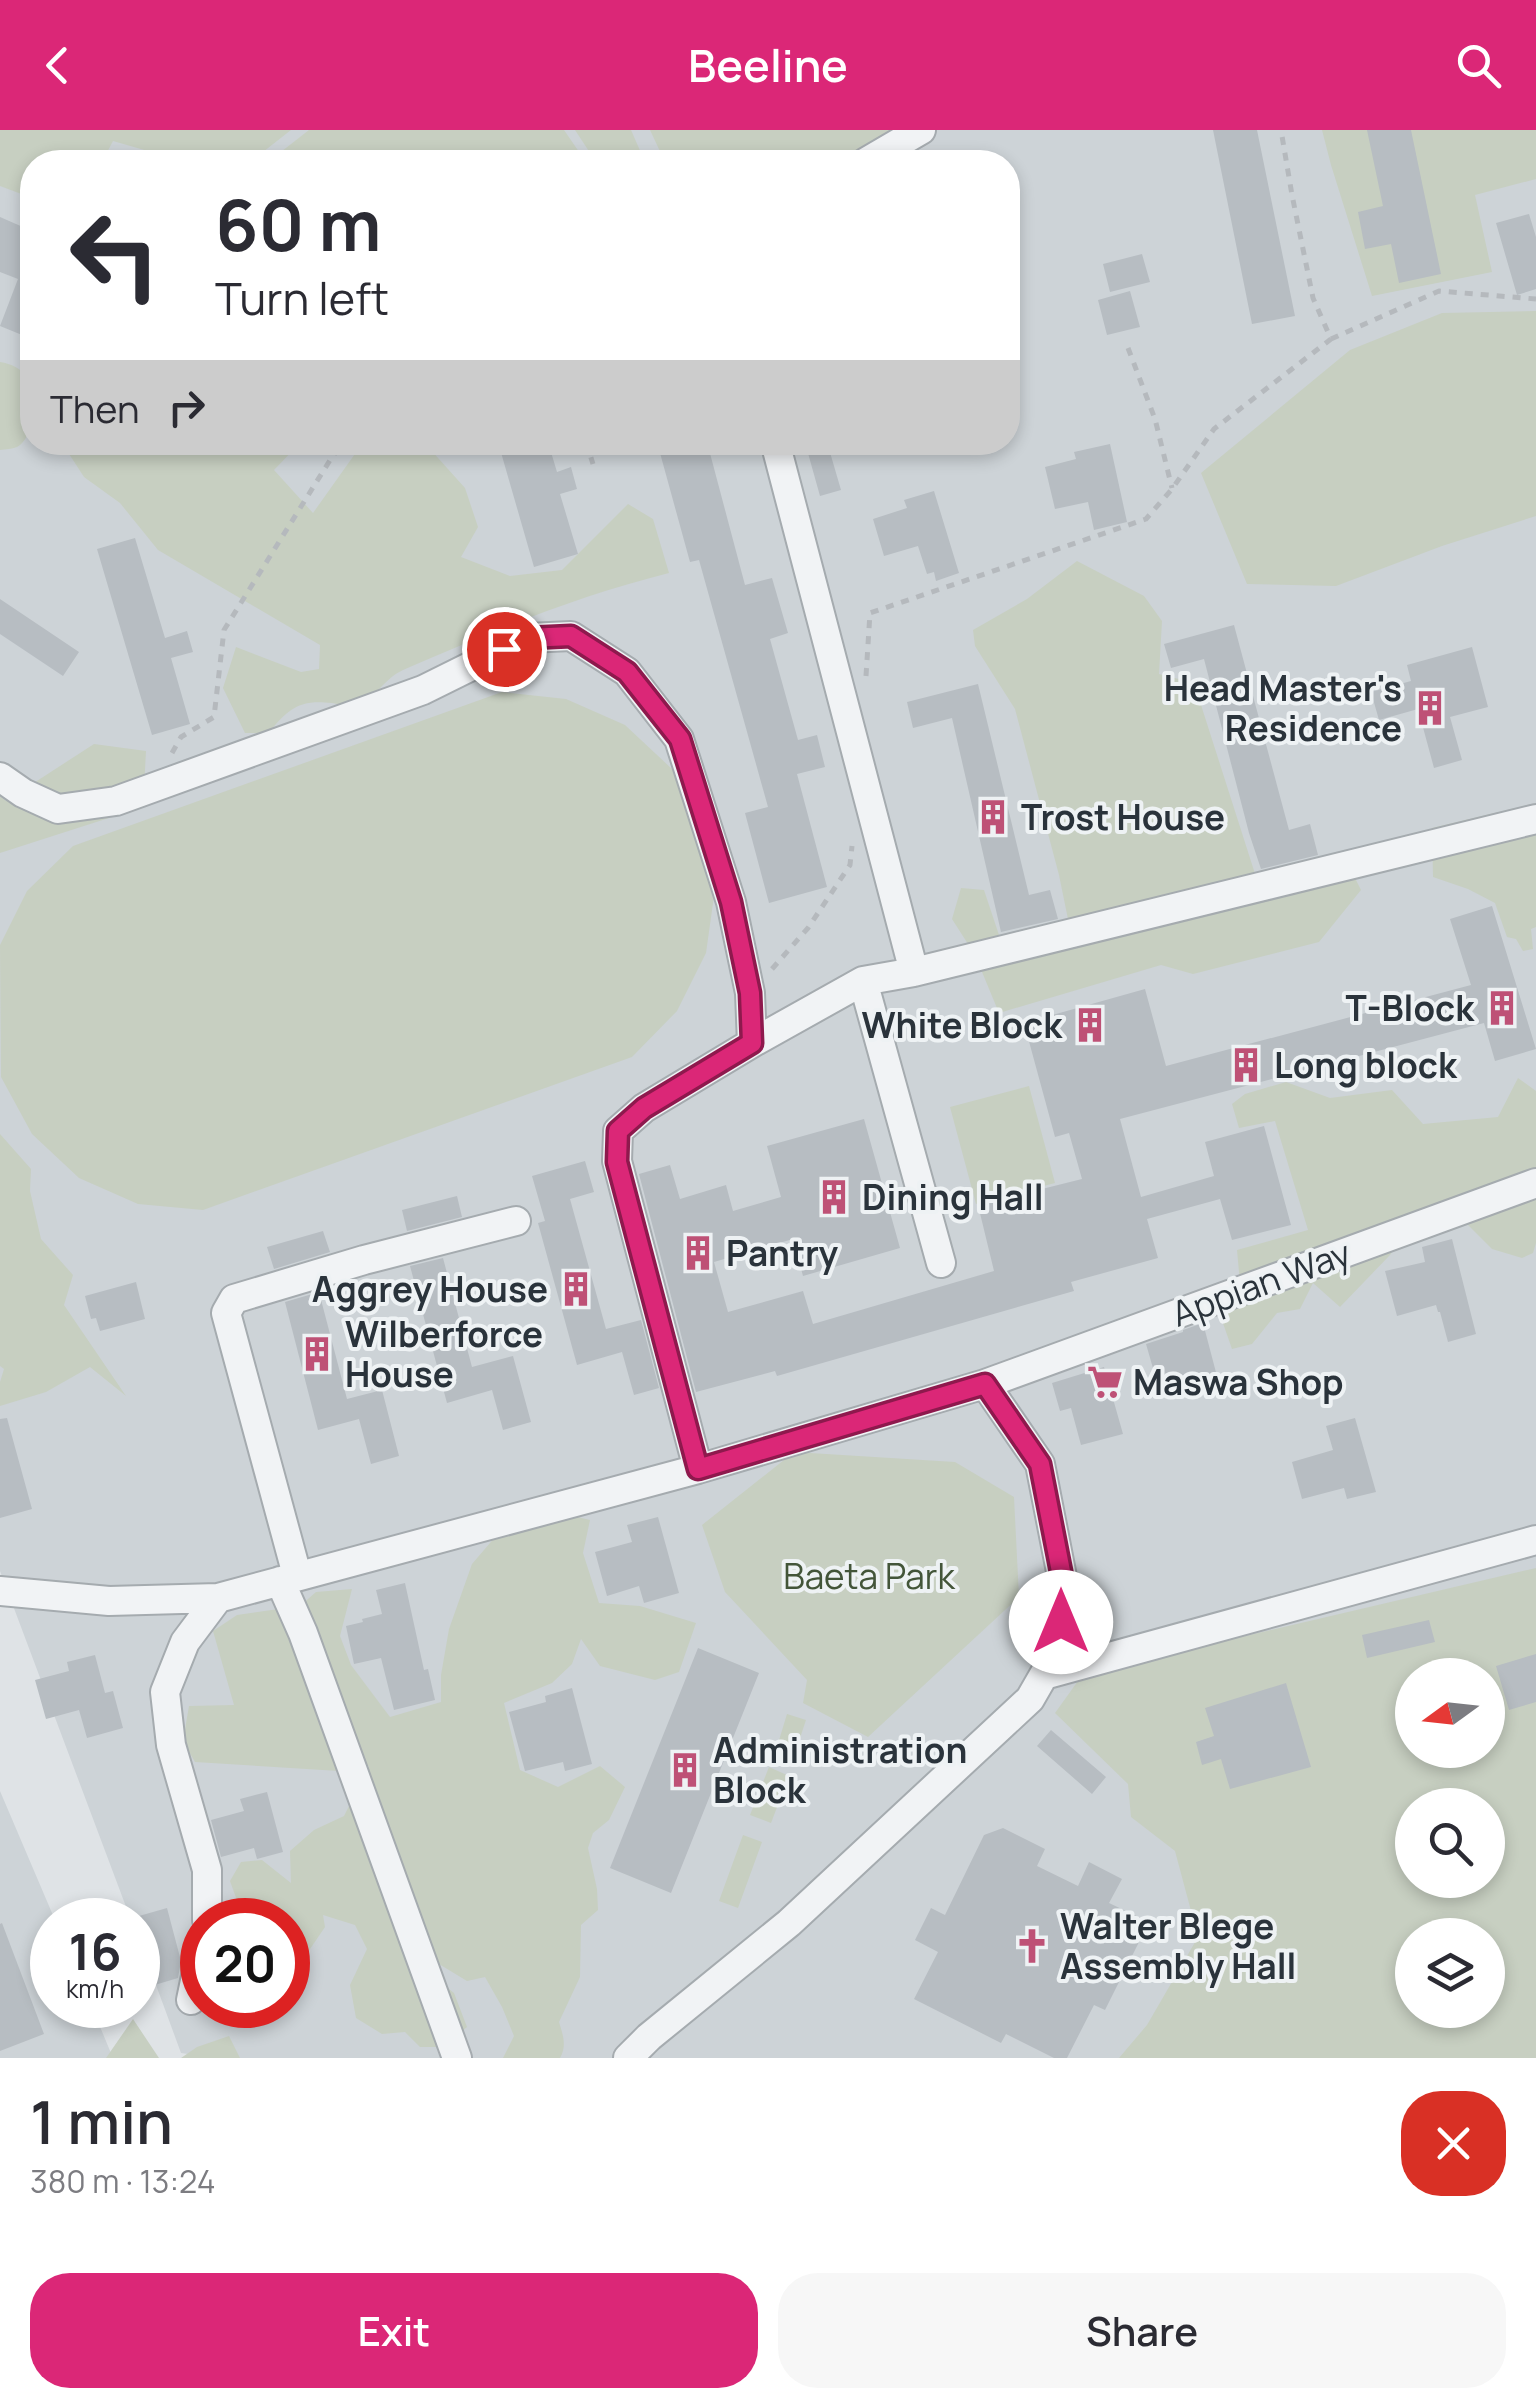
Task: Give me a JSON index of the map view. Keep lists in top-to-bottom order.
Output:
{
  "streets": {
    "lane": ["Appian Way"]
  },
  "parks": ["Baeta Park"],
  "places": {
    "building": [
      "Head Master's Residence",
      "Trost House",
      "T-Block",
      "White Block",
      "Long block",
      "Dining Hall",
      "Pantry",
      "Aggrey House",
      "Wilberforce House",
      "Administration Block"
    ],
    "supermarket": ["Maswa Shop"],
    "church": ["Walter Blege Assembly Hall"]
  },
  "north": "left",
  "page": {
    "header": "Beeline",
    "turn": ["60 m", "Turn left"],
    "then": "Then",
    "speed": "16 km/h",
    "limit": "20",
    "heading": ["1 min", "380 m · 13:24"],
    "buttons": ["Exit", "Share"]
  }
}
